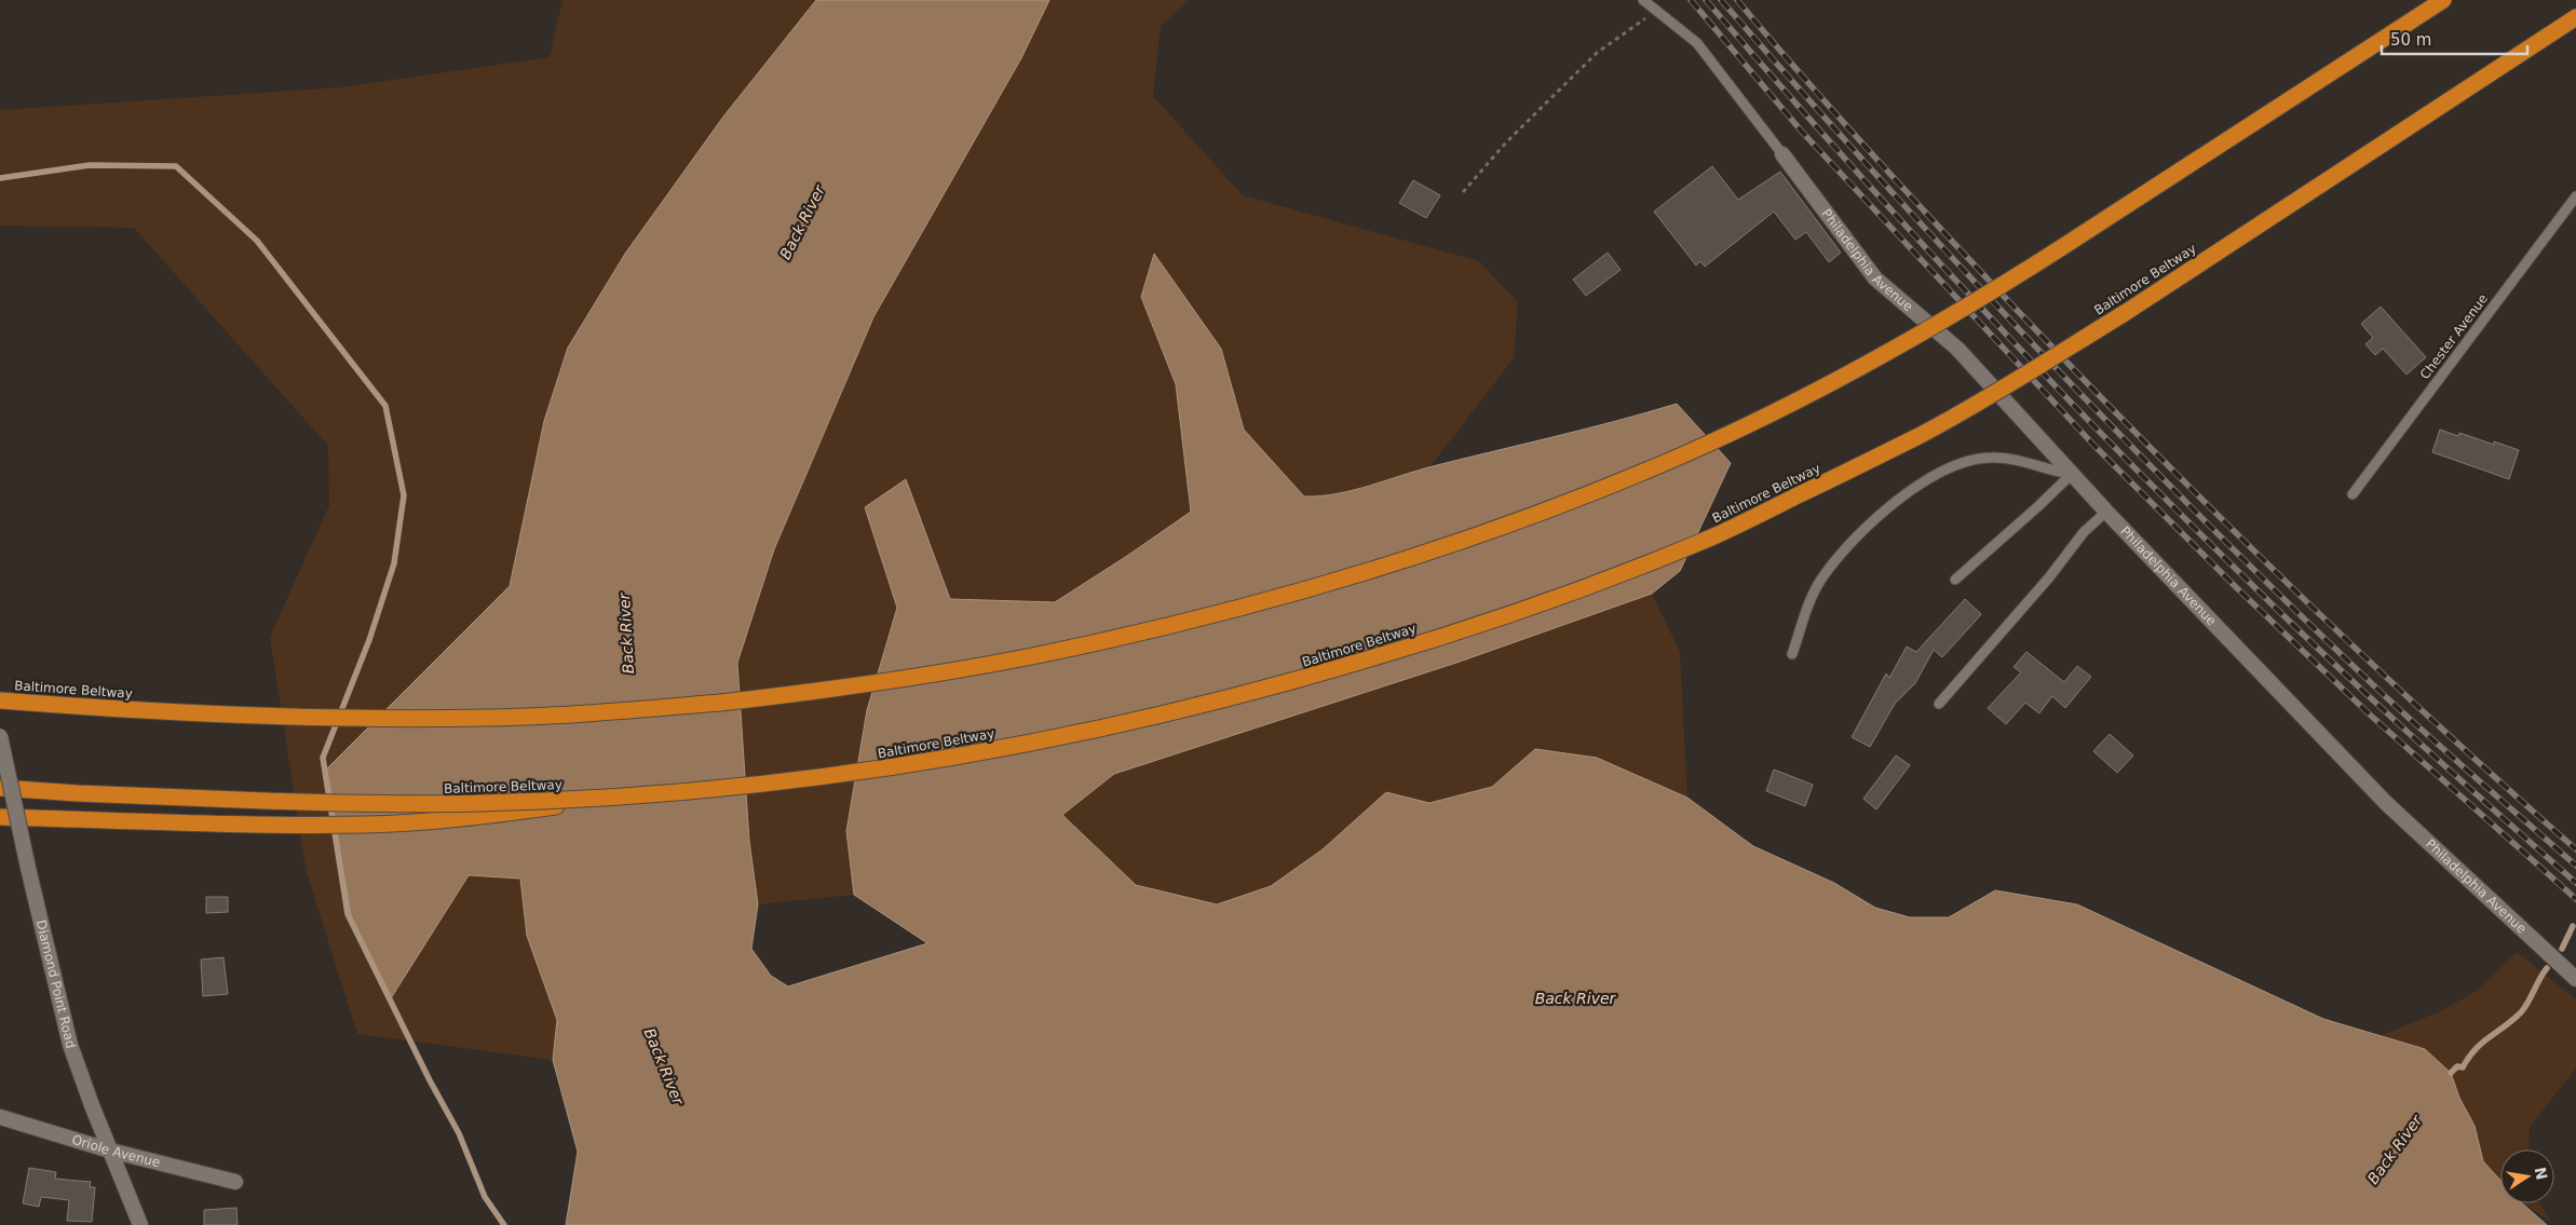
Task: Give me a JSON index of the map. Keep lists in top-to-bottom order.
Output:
{
  "streets": {
    "highway": ["Baltimore Beltway"],
    "street": ["Philadelphia Avenue", "Diamond Point Road", "Oriole Avenue"],
    "lane": ["Chester Avenue"]
  },
  "crossings": [
    ["Diamond Point Road", "Oriole Avenue"]
  ],
  "water": ["Back River"],
  "scale_bar": "50 m",
  "north": "right"
}
